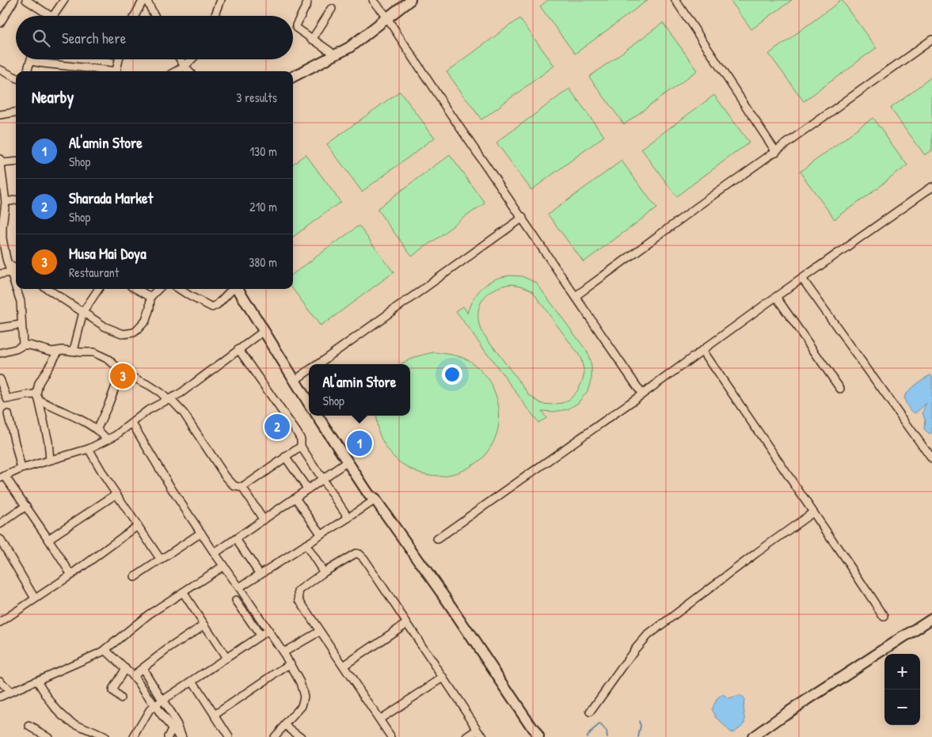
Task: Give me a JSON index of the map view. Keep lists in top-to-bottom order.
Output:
{
  "page": {
    "search": "Search here",
    "heading": ["Nearby", "3 results"],
    "list": [
      {
        "mark": "1",
        "name": "Al'amin Store",
        "note": "Shop",
        "value": "130 m"
      },
      {
        "mark": "2",
        "name": "Sharada Market",
        "note": "Shop",
        "value": "210 m"
      },
      {
        "mark": "3",
        "name": "Musa Mai Doya",
        "note": "Restaurant",
        "value": "380 m"
      }
    ],
    "pins": ["3", "2", "1"],
    "popup": ["Al'amin Store", "Shop"],
    "map_buttons": ["+", "−"]
  }
}
